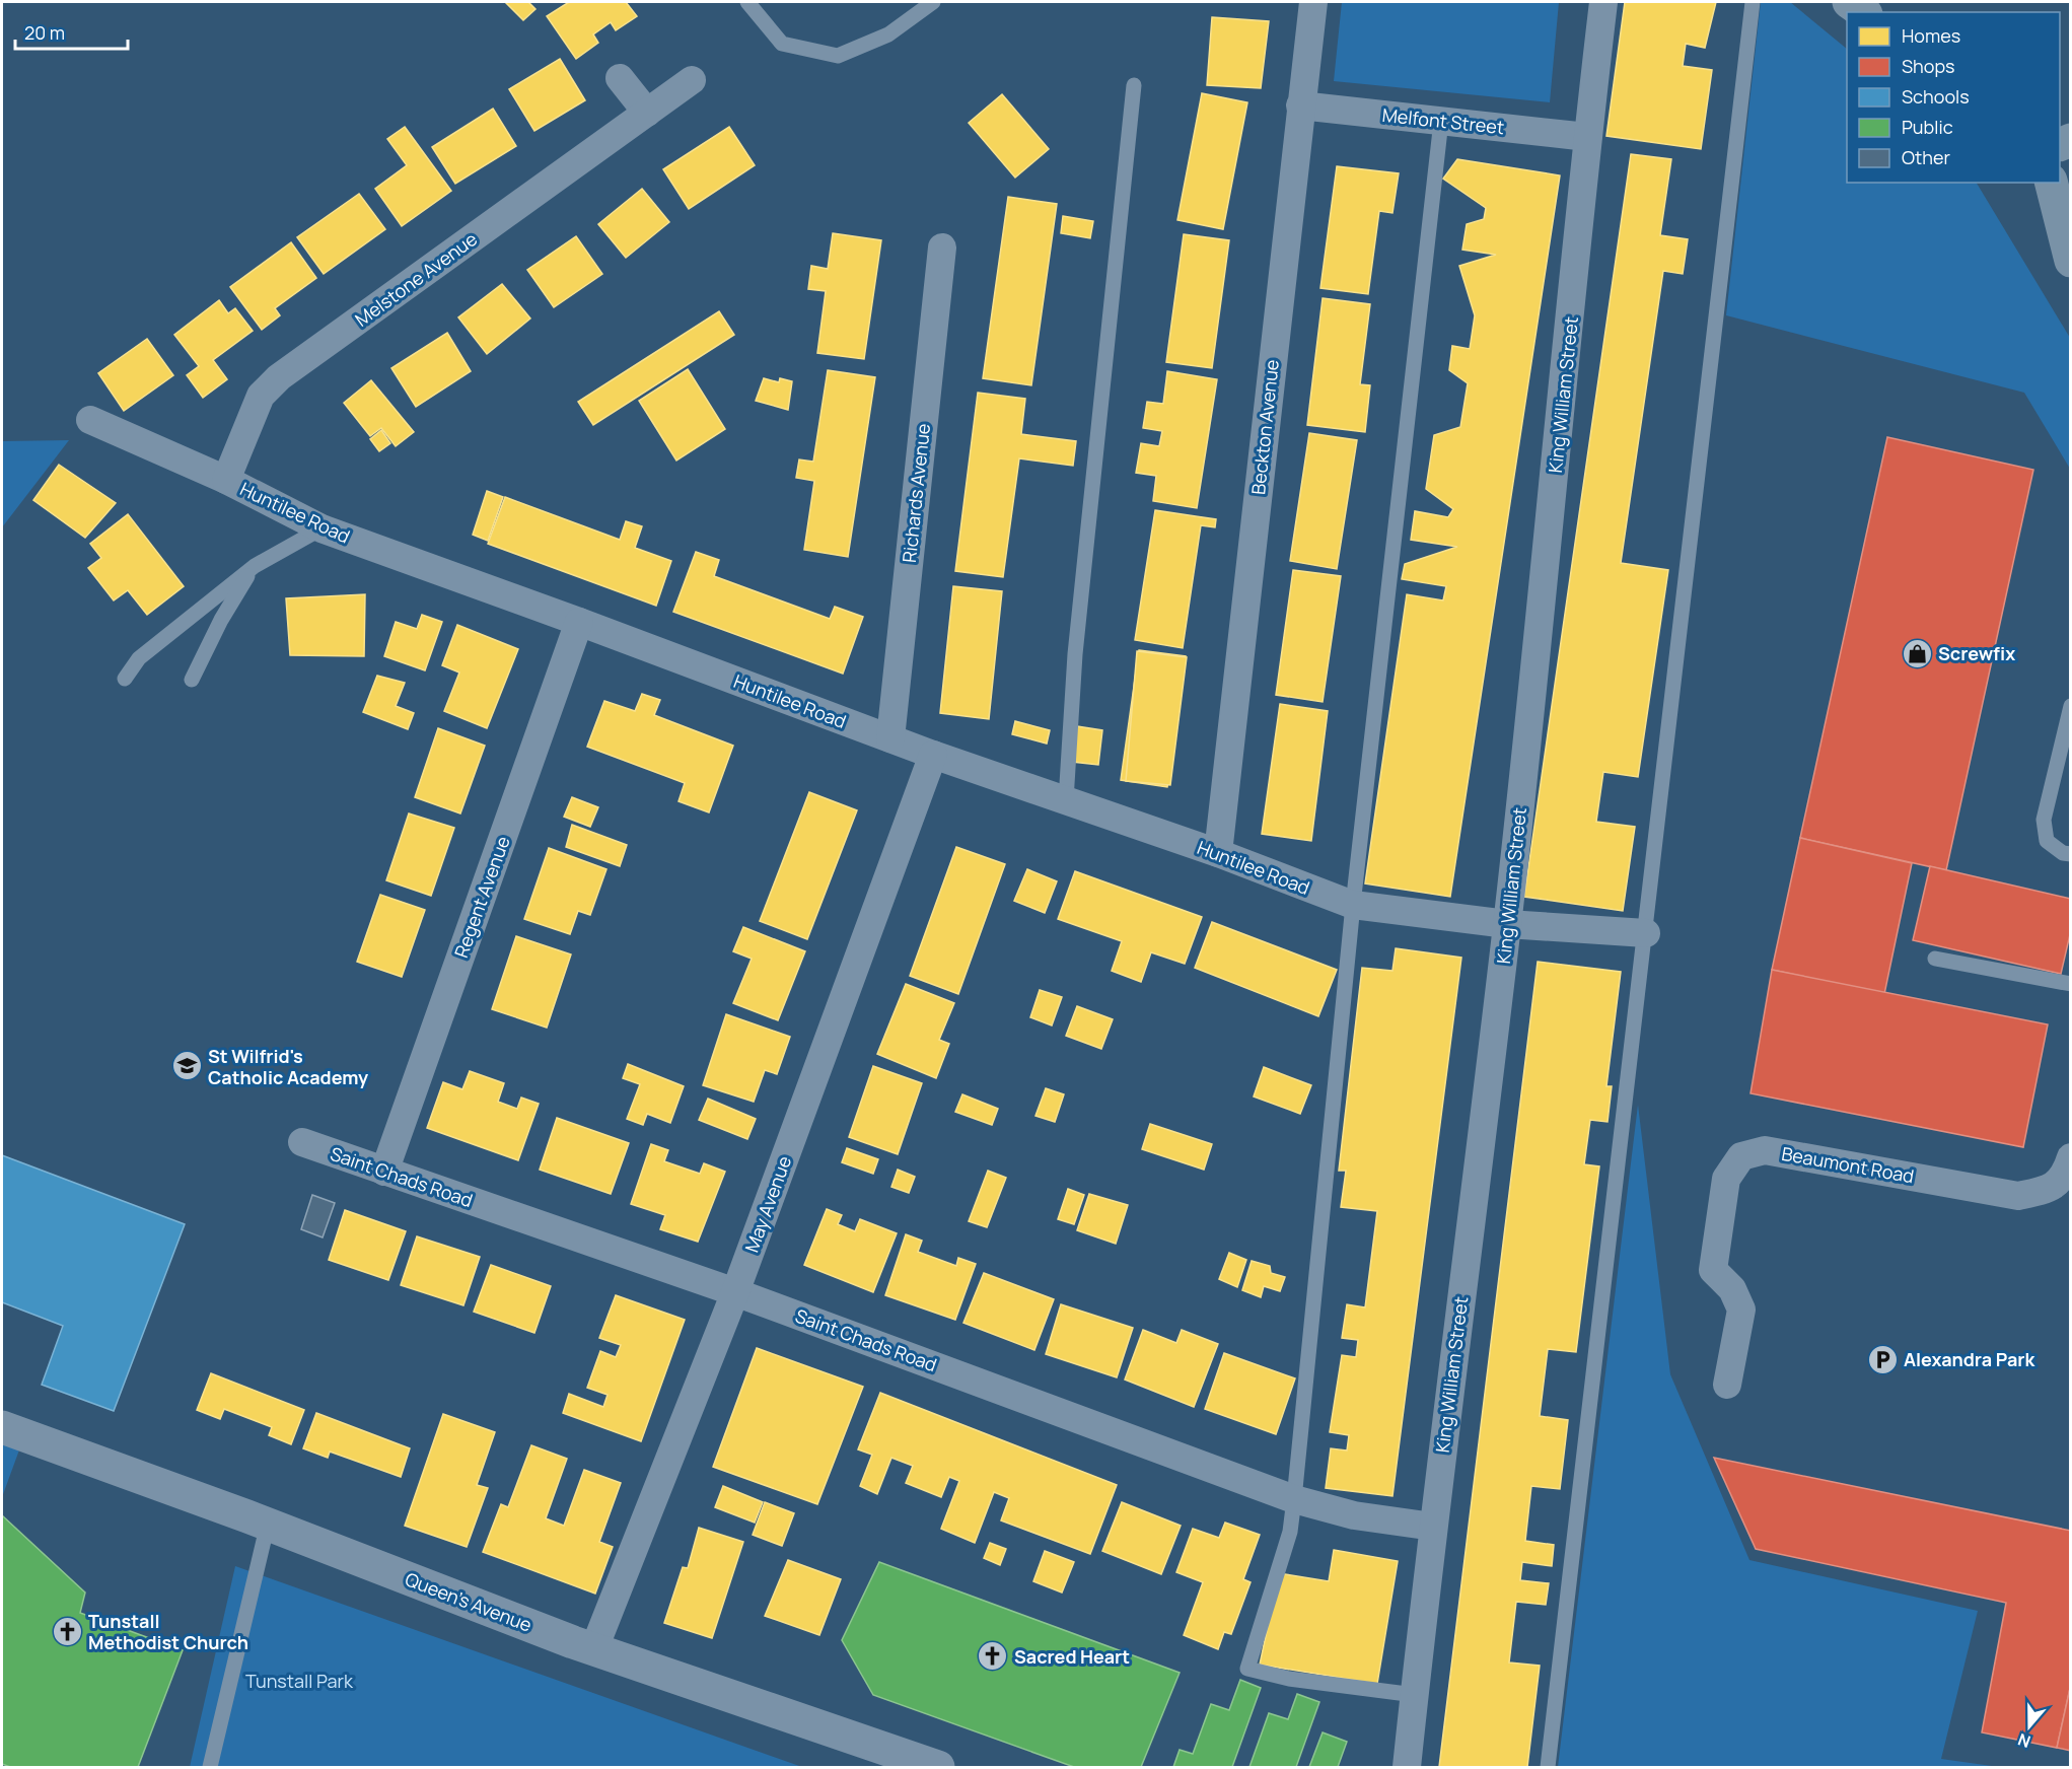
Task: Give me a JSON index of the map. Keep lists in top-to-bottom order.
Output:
{
  "streets": {
    "street": [
      "Melfont Street",
      "Melstone Avenue",
      "King William Street",
      "Beckton Avenue",
      "Richards Avenue",
      "Huntilee Road",
      "Regent Avenue",
      "Beaumont Road",
      "Saint Chads Road",
      "May Avenue",
      "Queen's Avenue"
    ]
  },
  "crossings": [
    ["Melfont Street", "King William Street"],
    ["Melfont Street", "Beckton Avenue"],
    ["Melstone Avenue", "Huntilee Road"],
    ["King William Street", "Huntilee Road"],
    ["King William Street", "Saint Chads Road"],
    ["Beckton Avenue", "Huntilee Road"],
    ["Richards Avenue", "Huntilee Road"],
    ["Huntilee Road", "Regent Avenue"],
    ["Huntilee Road", "May Avenue"],
    ["Regent Avenue", "Saint Chads Road"],
    ["Saint Chads Road", "May Avenue"],
    ["May Avenue", "Queen's Avenue"]
  ],
  "parks": ["Tunstall Park"],
  "places": {
    "shop": ["Screwfix"],
    "school or university": ["St Wilfrid's Catholic Academy"],
    "parking": ["Alexandra Park"],
    "church": ["Tunstall Methodist Church", "Sacred Heart"]
  },
  "legend": [
    "Homes",
    "Shops",
    "Schools",
    "Public",
    "Other"
  ],
  "scale_bar": "20 m",
  "north": "bottom"
}
